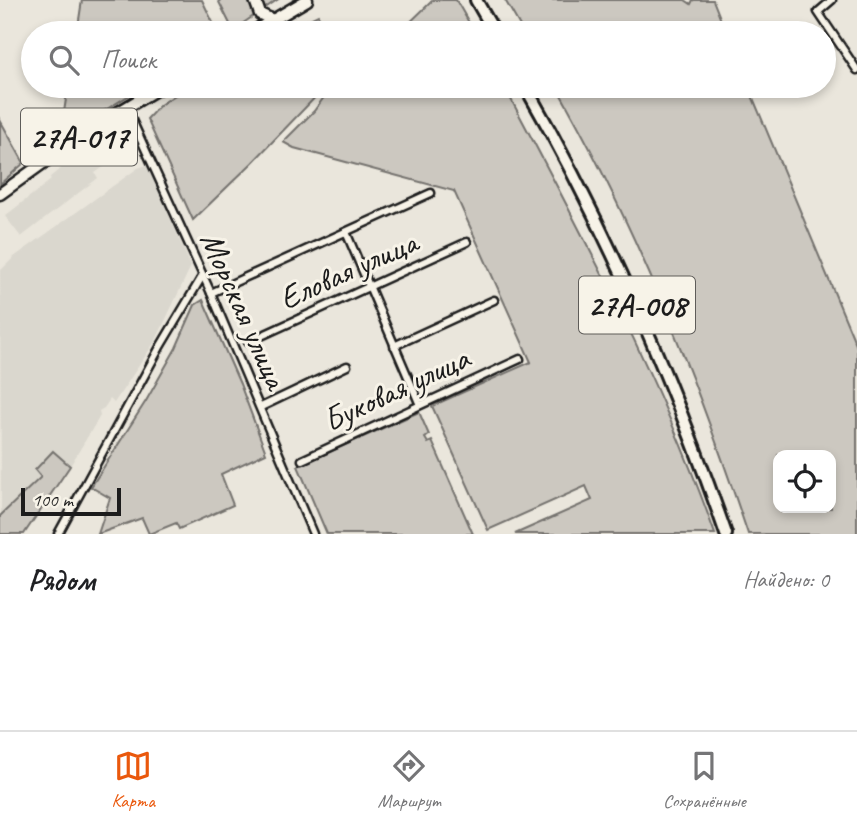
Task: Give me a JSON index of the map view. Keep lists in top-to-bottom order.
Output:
{
  "streets": {
    "highway": ["27А-008"],
    "main road": ["27А-017"],
    "street": ["Еловая улица", "Морская улица", "Буковая улица"]
  },
  "crossings": [
    ["27А-017", "Морская улица"]
  ],
  "scale_bar": "100 m",
  "page": {
    "search": "Поиск",
    "scale": "100 m",
    "heading": ["Рядом", "Найдено: 0"],
    "nav": ["Карта", "Маршрут", "Сохранённые"]
  }
}
